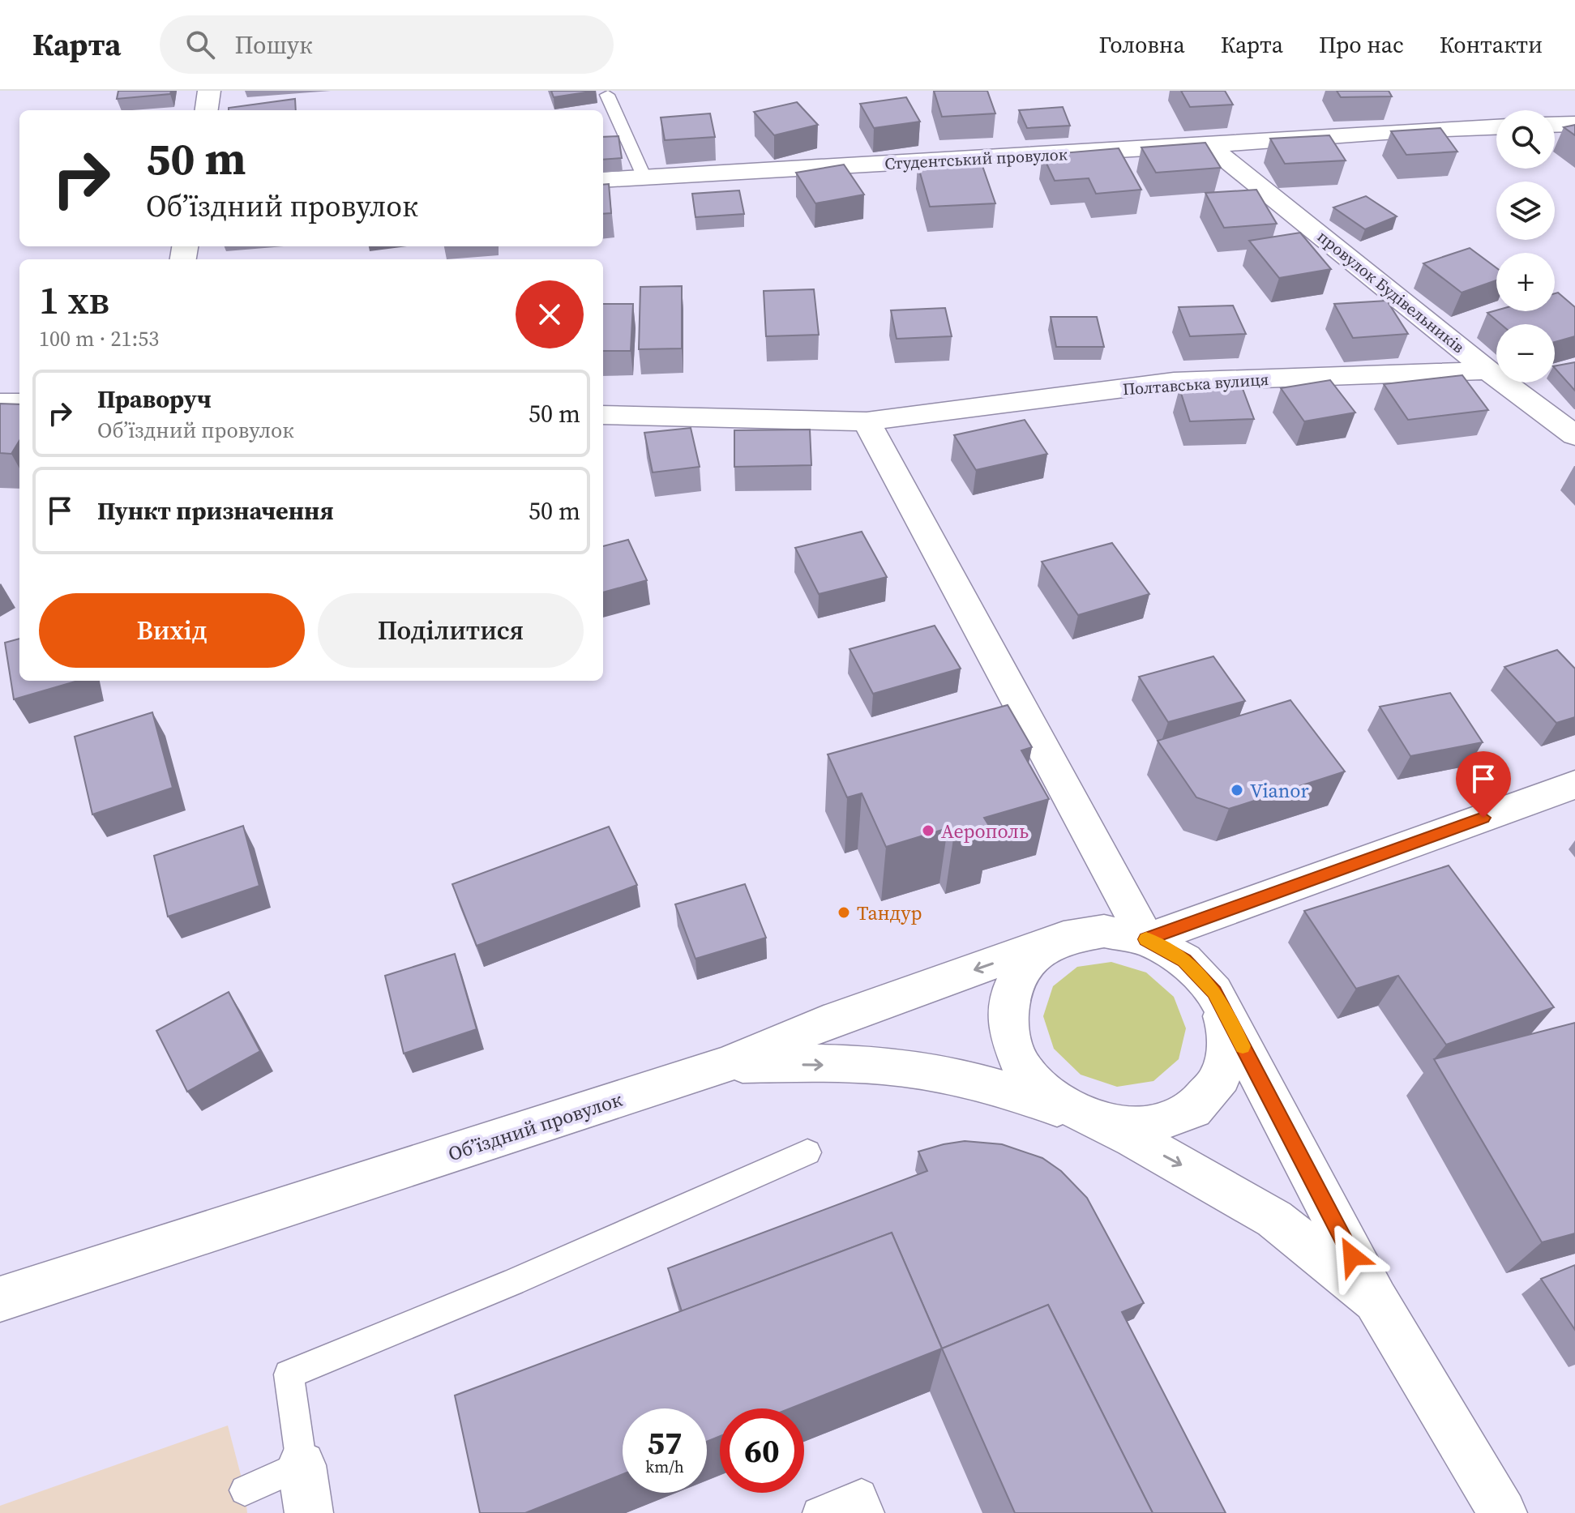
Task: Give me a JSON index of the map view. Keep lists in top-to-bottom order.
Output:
{
  "streets": {
    "street": [
      "Студентський провулок",
      "провулок Будівельників",
      "Полтавська вулиця",
      "Обʼїздний провулок"
    ]
  },
  "crossings": [
    ["Студентський провулок", "провулок Будівельників"],
    ["провулок Будівельників", "Полтавська вулиця"]
  ],
  "places": ["Vianor", "Аерополь", "Тандур"],
  "page": {
    "header": "Карта",
    "search": "Пошук",
    "nav": [
      "Головна",
      "Карта",
      "Про нас",
      "Контакти"
    ],
    "map_buttons": ["+", "−"],
    "turn": ["50 m", "Обʼїздний провулок"],
    "heading": ["1 хв", "100 m · 21:53"],
    "list": [
      {
        "name": "Праворуч",
        "note": "Обʼїздний провулок",
        "value": "50 m"
      },
      {
        "name": "Пункт призначення",
        "value": "50 m"
      }
    ],
    "buttons": ["Вихід", "Поділитися"],
    "speed": "57 km/h",
    "limit": "60"
  }
}
